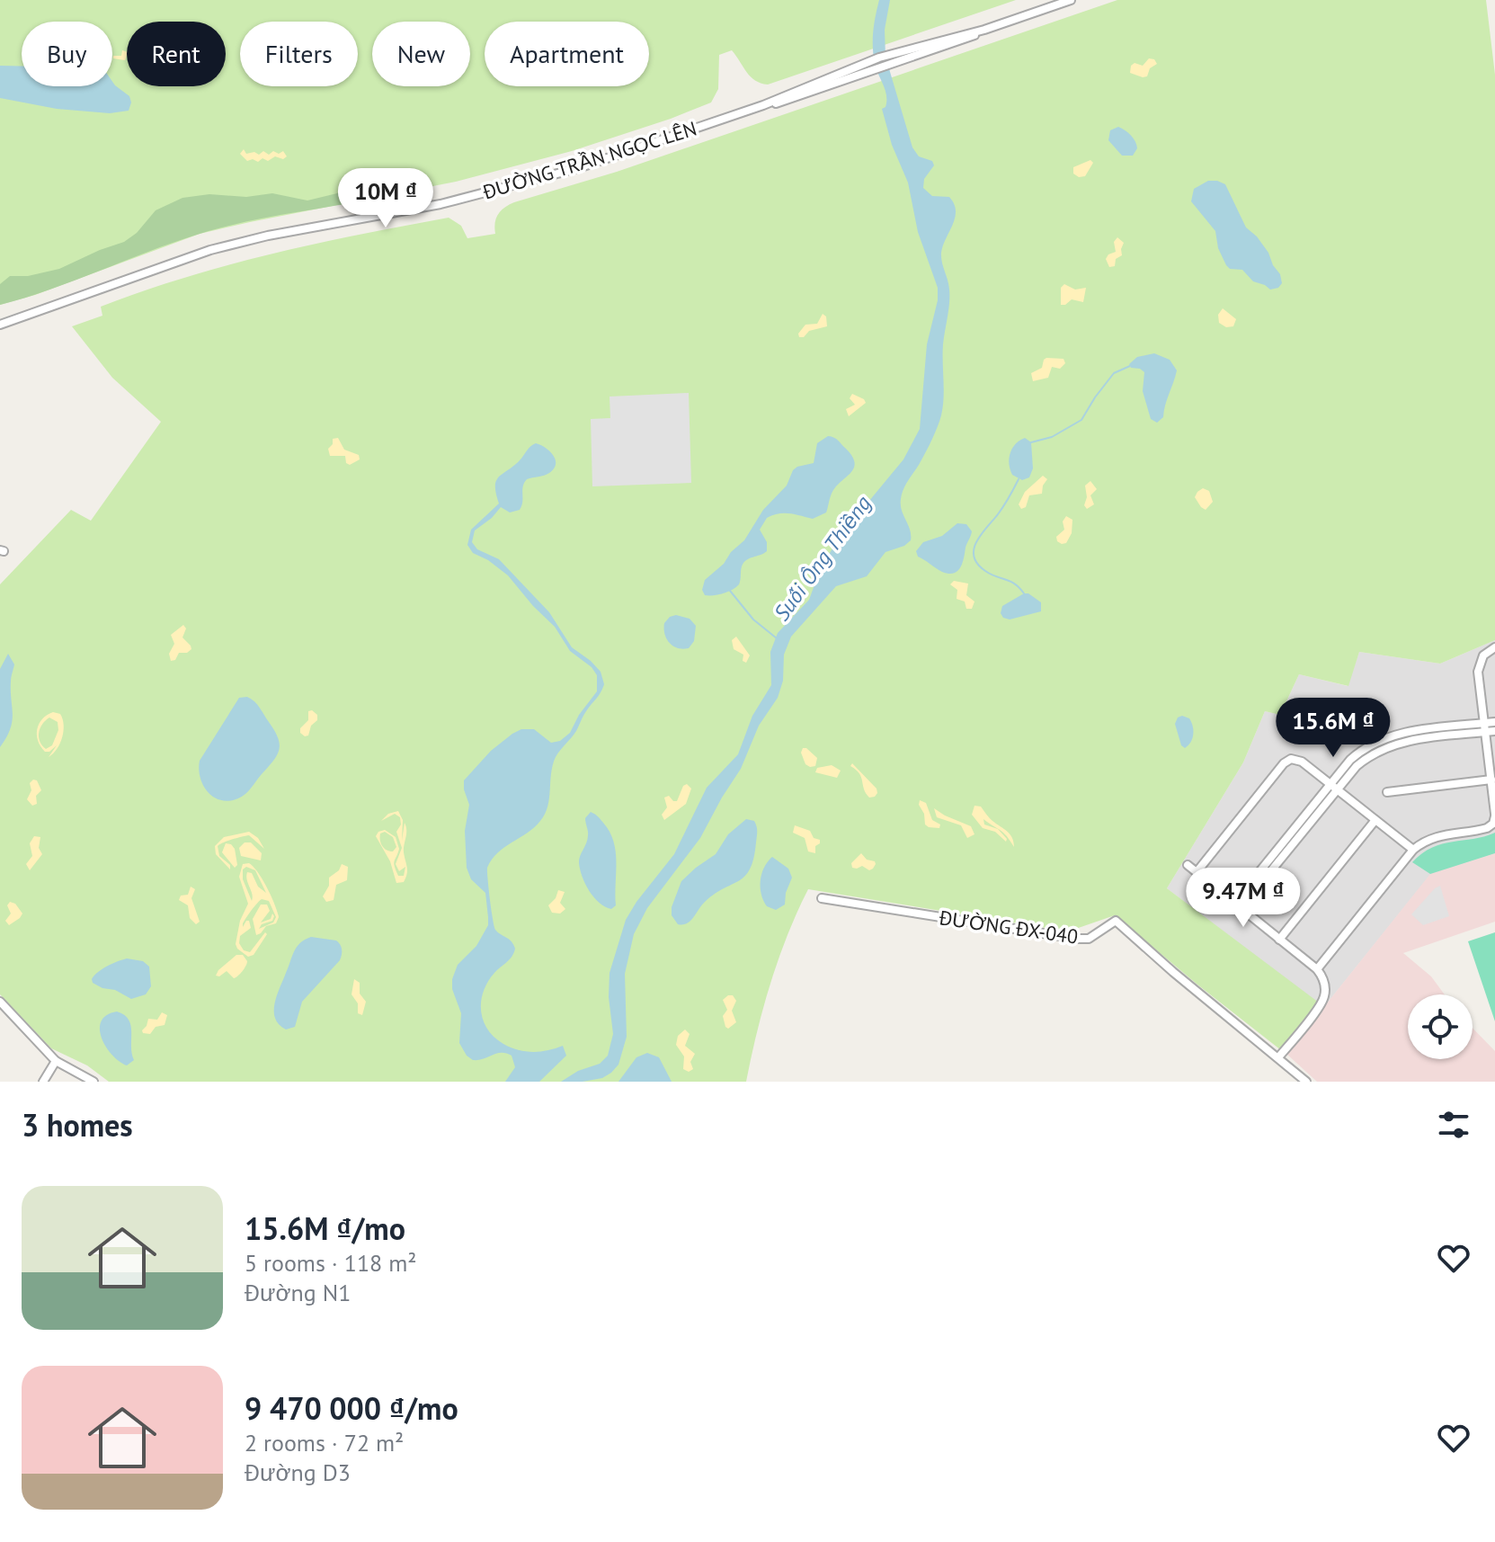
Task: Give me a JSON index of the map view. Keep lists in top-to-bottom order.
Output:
{
  "streets": {
    "street": ["ĐƯỜNG TRẦN NGỌC LÊN", "ĐƯỜNG ĐX-040"]
  },
  "water": ["Suối Ông Thiềng"],
  "page": {
    "chip": [
      "Buy",
      "Rent",
      "Filters",
      "New",
      "Apartment"
    ],
    "price": ["10M ₫", "15.6M ₫", "9.47M ₫"],
    "heading": "3 homes",
    "list": [
      {
        "name": "15.6M ₫/mo",
        "note": "5 rooms · 118 m² · Đường N1"
      },
      {
        "name": "9 470 000 ₫/mo",
        "note": "2 rooms · 72 m² · Đường D3"
      }
    ]
  }
}
